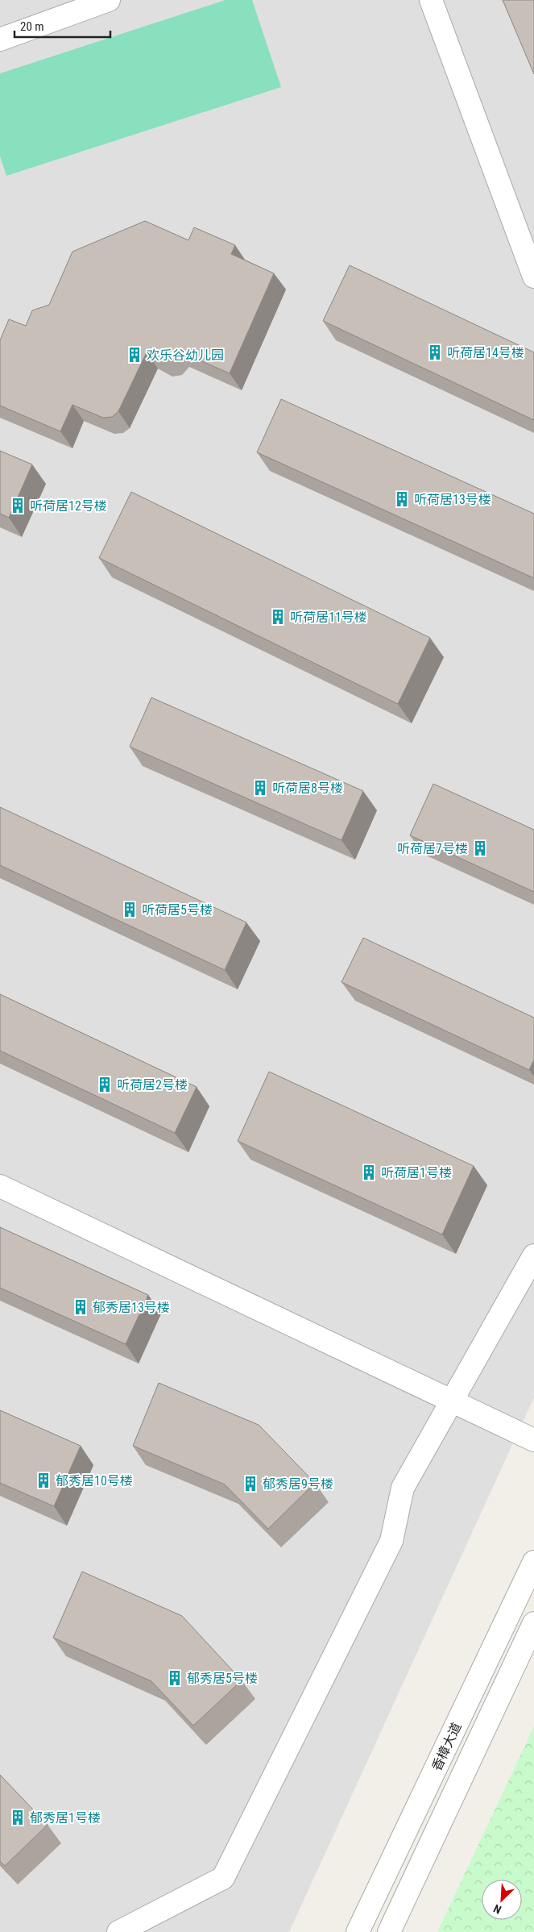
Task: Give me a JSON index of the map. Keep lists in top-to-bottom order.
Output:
{
  "streets": {
    "street": ["香樟大道"]
  },
  "places": {
    "building": [
      "听荷居14号楼",
      "欢乐谷幼儿园",
      "听荷居13号楼",
      "听荷居12号楼",
      "听荷居11号楼",
      "听荷居8号楼",
      "听荷居7号楼",
      "听荷居5号楼",
      "听荷居2号楼",
      "听荷居1号楼",
      "郁秀居13号楼",
      "郁秀居10号楼",
      "郁秀居9号楼",
      "郁秀居5号楼",
      "郁秀居1号楼"
    ]
  },
  "scale_bar": "20 m",
  "north": "bottom left"
}
